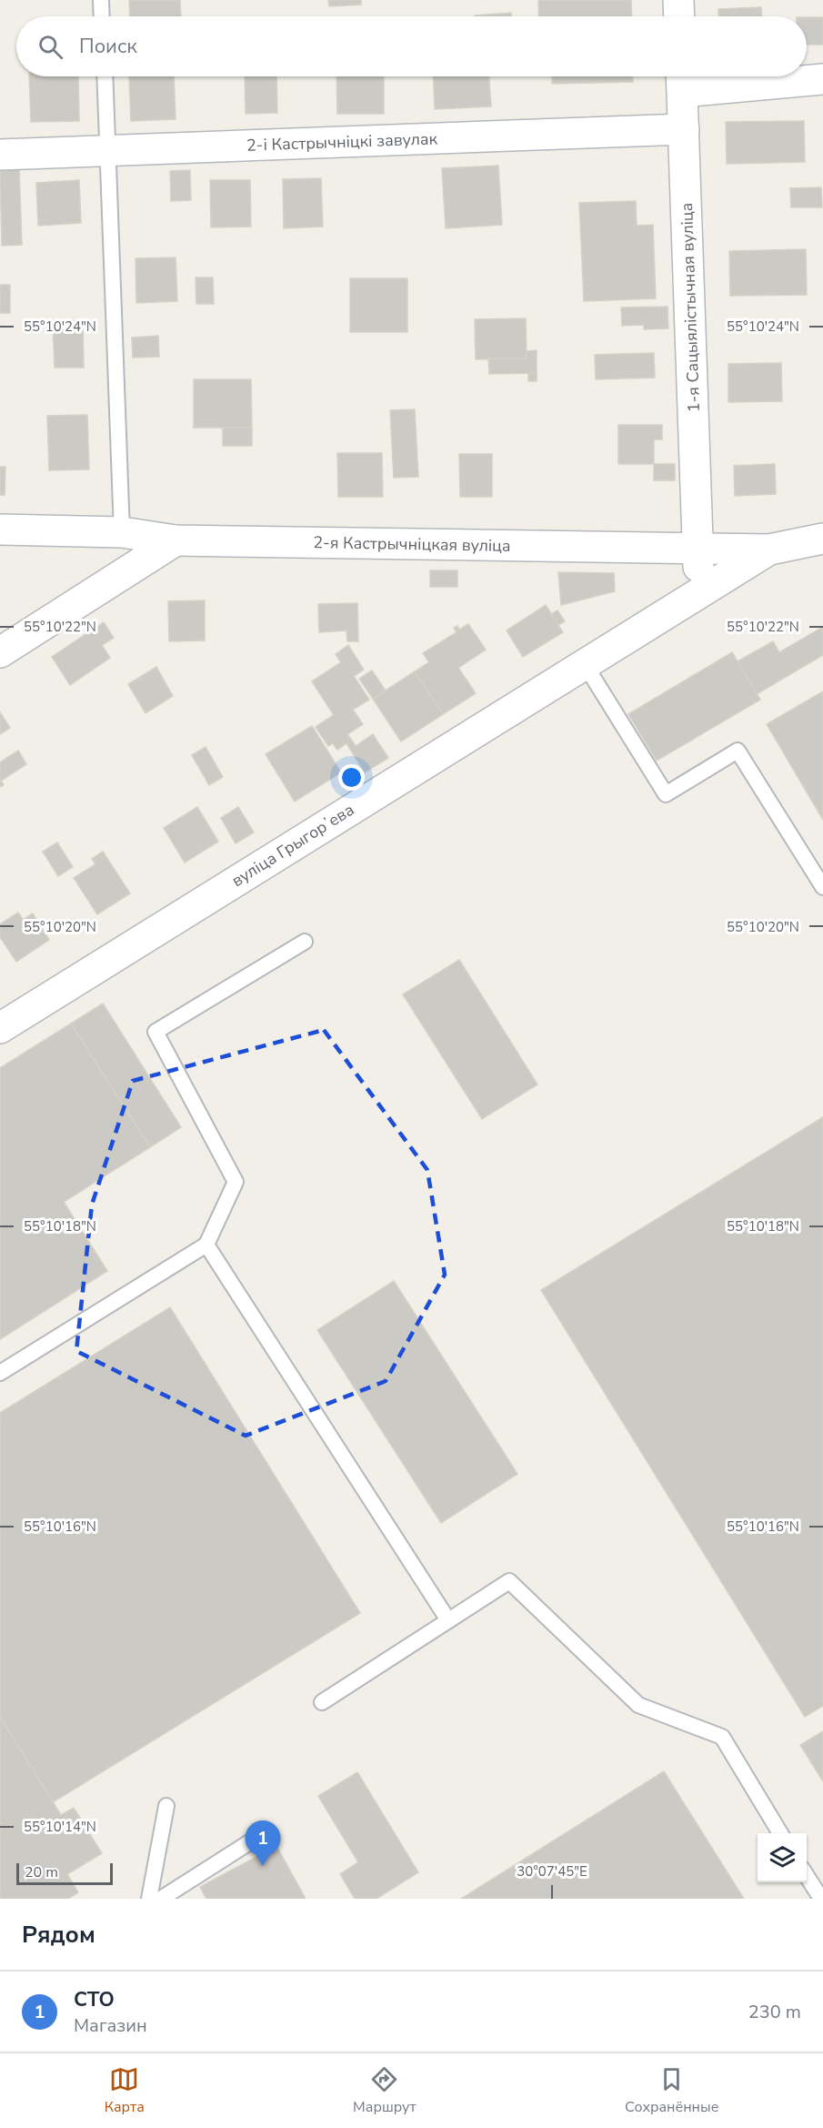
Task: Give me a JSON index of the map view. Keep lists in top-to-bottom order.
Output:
{
  "streets": {
    "street": [
      "2-і Кастрычніцкі завулак",
      "1-я Сацыялістычная вуліца",
      "2-я Кастрычніцкая вуліца",
      "вуліца Грыгорʼева"
    ]
  },
  "crossings": [
    ["2-і Кастрычніцкі завулак", "1-я Сацыялістычная вуліца"],
    ["1-я Сацыялістычная вуліца", "2-я Кастрычніцкая вуліца"],
    ["2-я Кастрычніцкая вуліца", "вуліца Грыгорʼева"]
  ],
  "scale_bar": "20 m",
  "page": {
    "search": "Поиск",
    "pins": "1",
    "scale": "20 m",
    "heading": "Рядом",
    "list": [
      {
        "mark": "1",
        "name": "СТО",
        "note": "Магазин",
        "value": "230 m"
      }
    ],
    "nav": ["Карта", "Маршрут", "Сохранённые"]
  },
  "coordinates": [
    "55°10'24\"N",
    "55°10'22\"N",
    "55°10'20\"N",
    "55°10'18\"N",
    "55°10'16\"N",
    "55°10'14\"N",
    "30°07'45\"E"
  ]
}
